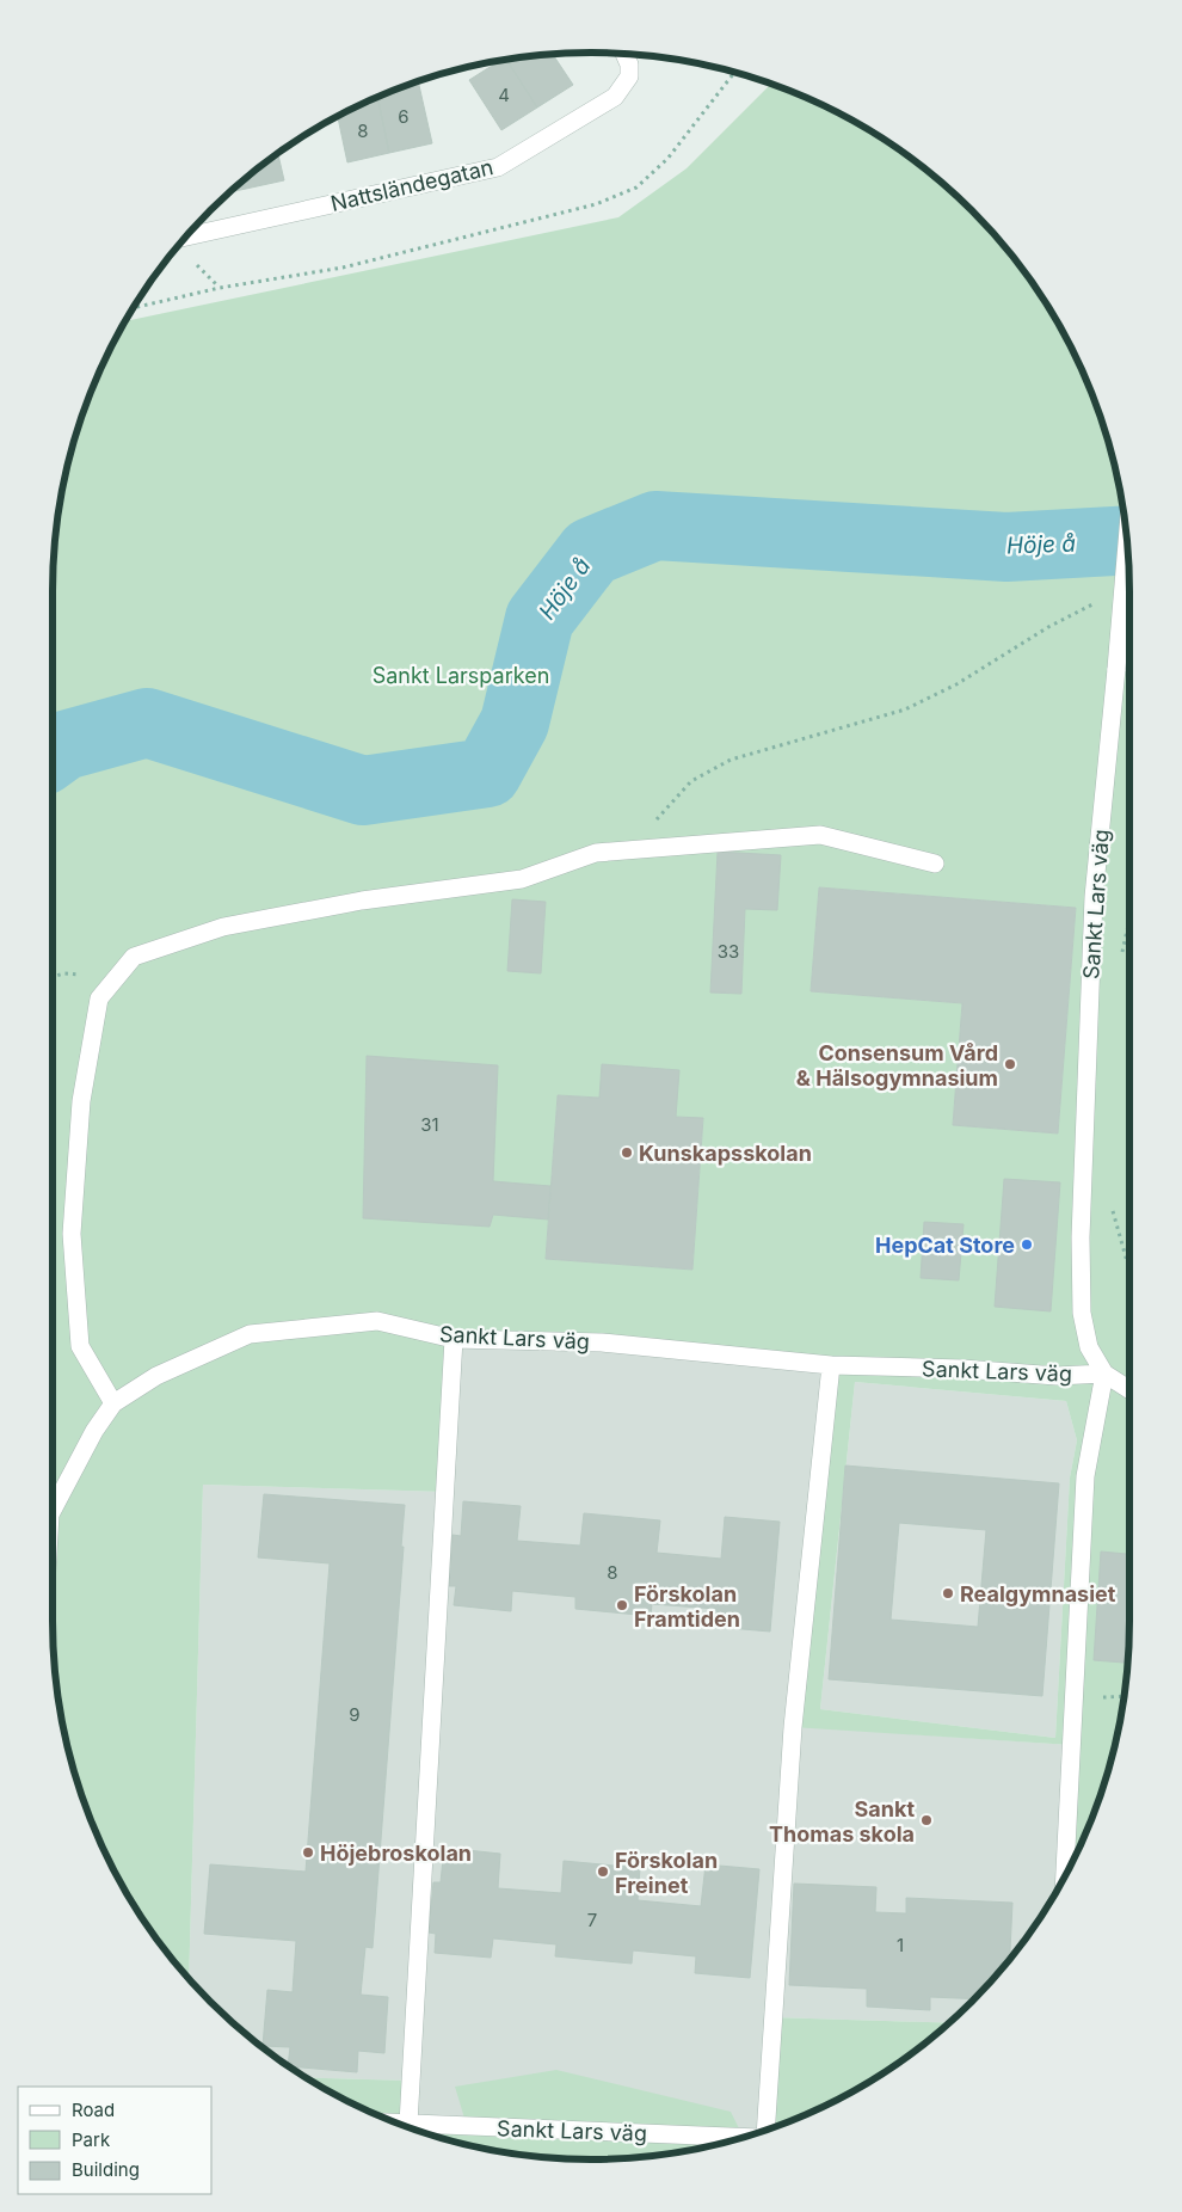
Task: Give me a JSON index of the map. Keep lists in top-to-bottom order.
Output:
{
  "streets": {
    "street": ["Nattsländegatan", "Sankt Lars väg"]
  },
  "water": ["Höje å"],
  "parks": ["Sankt Larsparken"],
  "places": [
    "Consensum Vård & Hälsogymnasium",
    "Kunskapsskolan",
    "HepCat Store",
    "Realgymnasiet",
    "Förskolan Framtiden",
    "Sankt Thomas skola",
    "Höjebroskolan",
    "Förskolan Freinet"
  ],
  "house_numbers": [
    "4",
    "6",
    "8",
    "33",
    "31",
    "8",
    "9",
    "7",
    "1"
  ],
  "legend": ["Road", "Park", "Building"]
}
